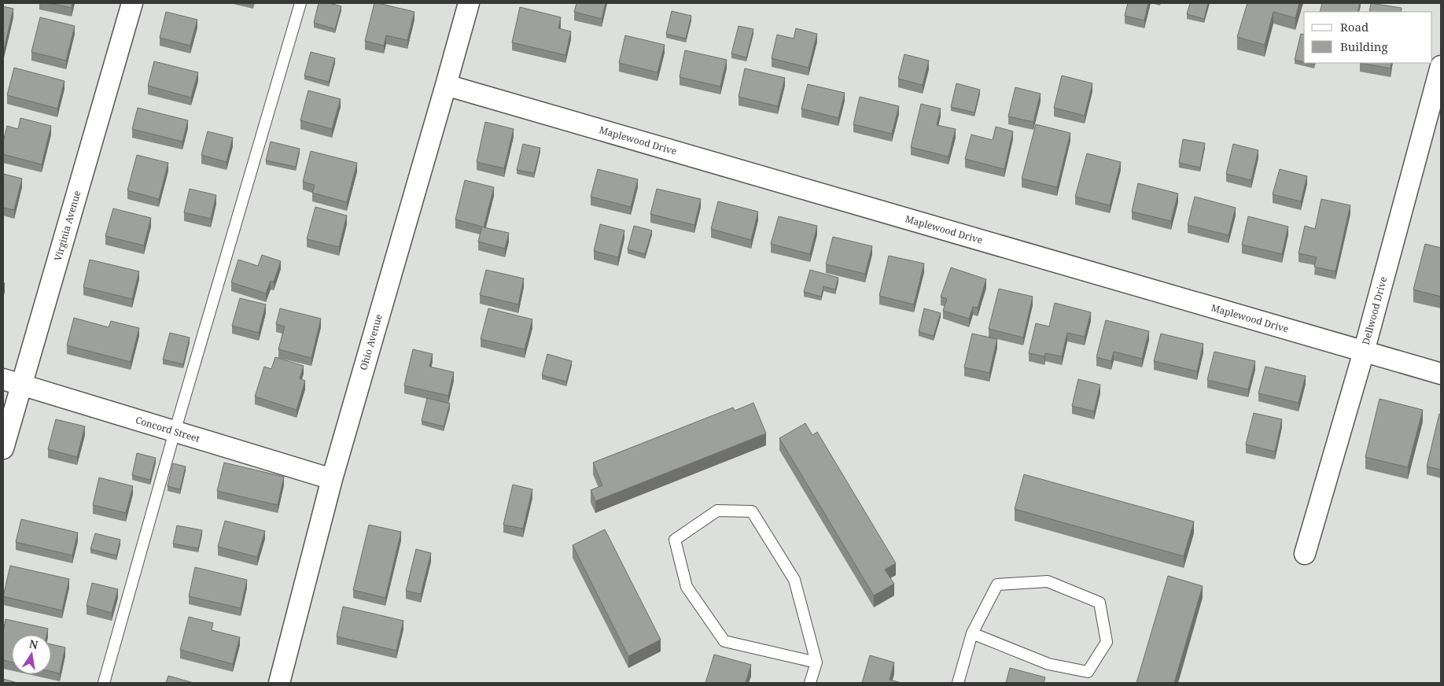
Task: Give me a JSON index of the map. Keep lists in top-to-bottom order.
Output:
{
  "streets": {
    "street": [
      "Maplewood Drive",
      "Virginia Avenue",
      "Dellwood Drive",
      "Ohio Avenue",
      "Concord Street"
    ]
  },
  "crossings": [
    ["Maplewood Drive", "Dellwood Drive"],
    ["Maplewood Drive", "Ohio Avenue"],
    ["Virginia Avenue", "Concord Street"],
    ["Ohio Avenue", "Concord Street"]
  ],
  "legend": ["Road", "Building"],
  "north": "top"
}
